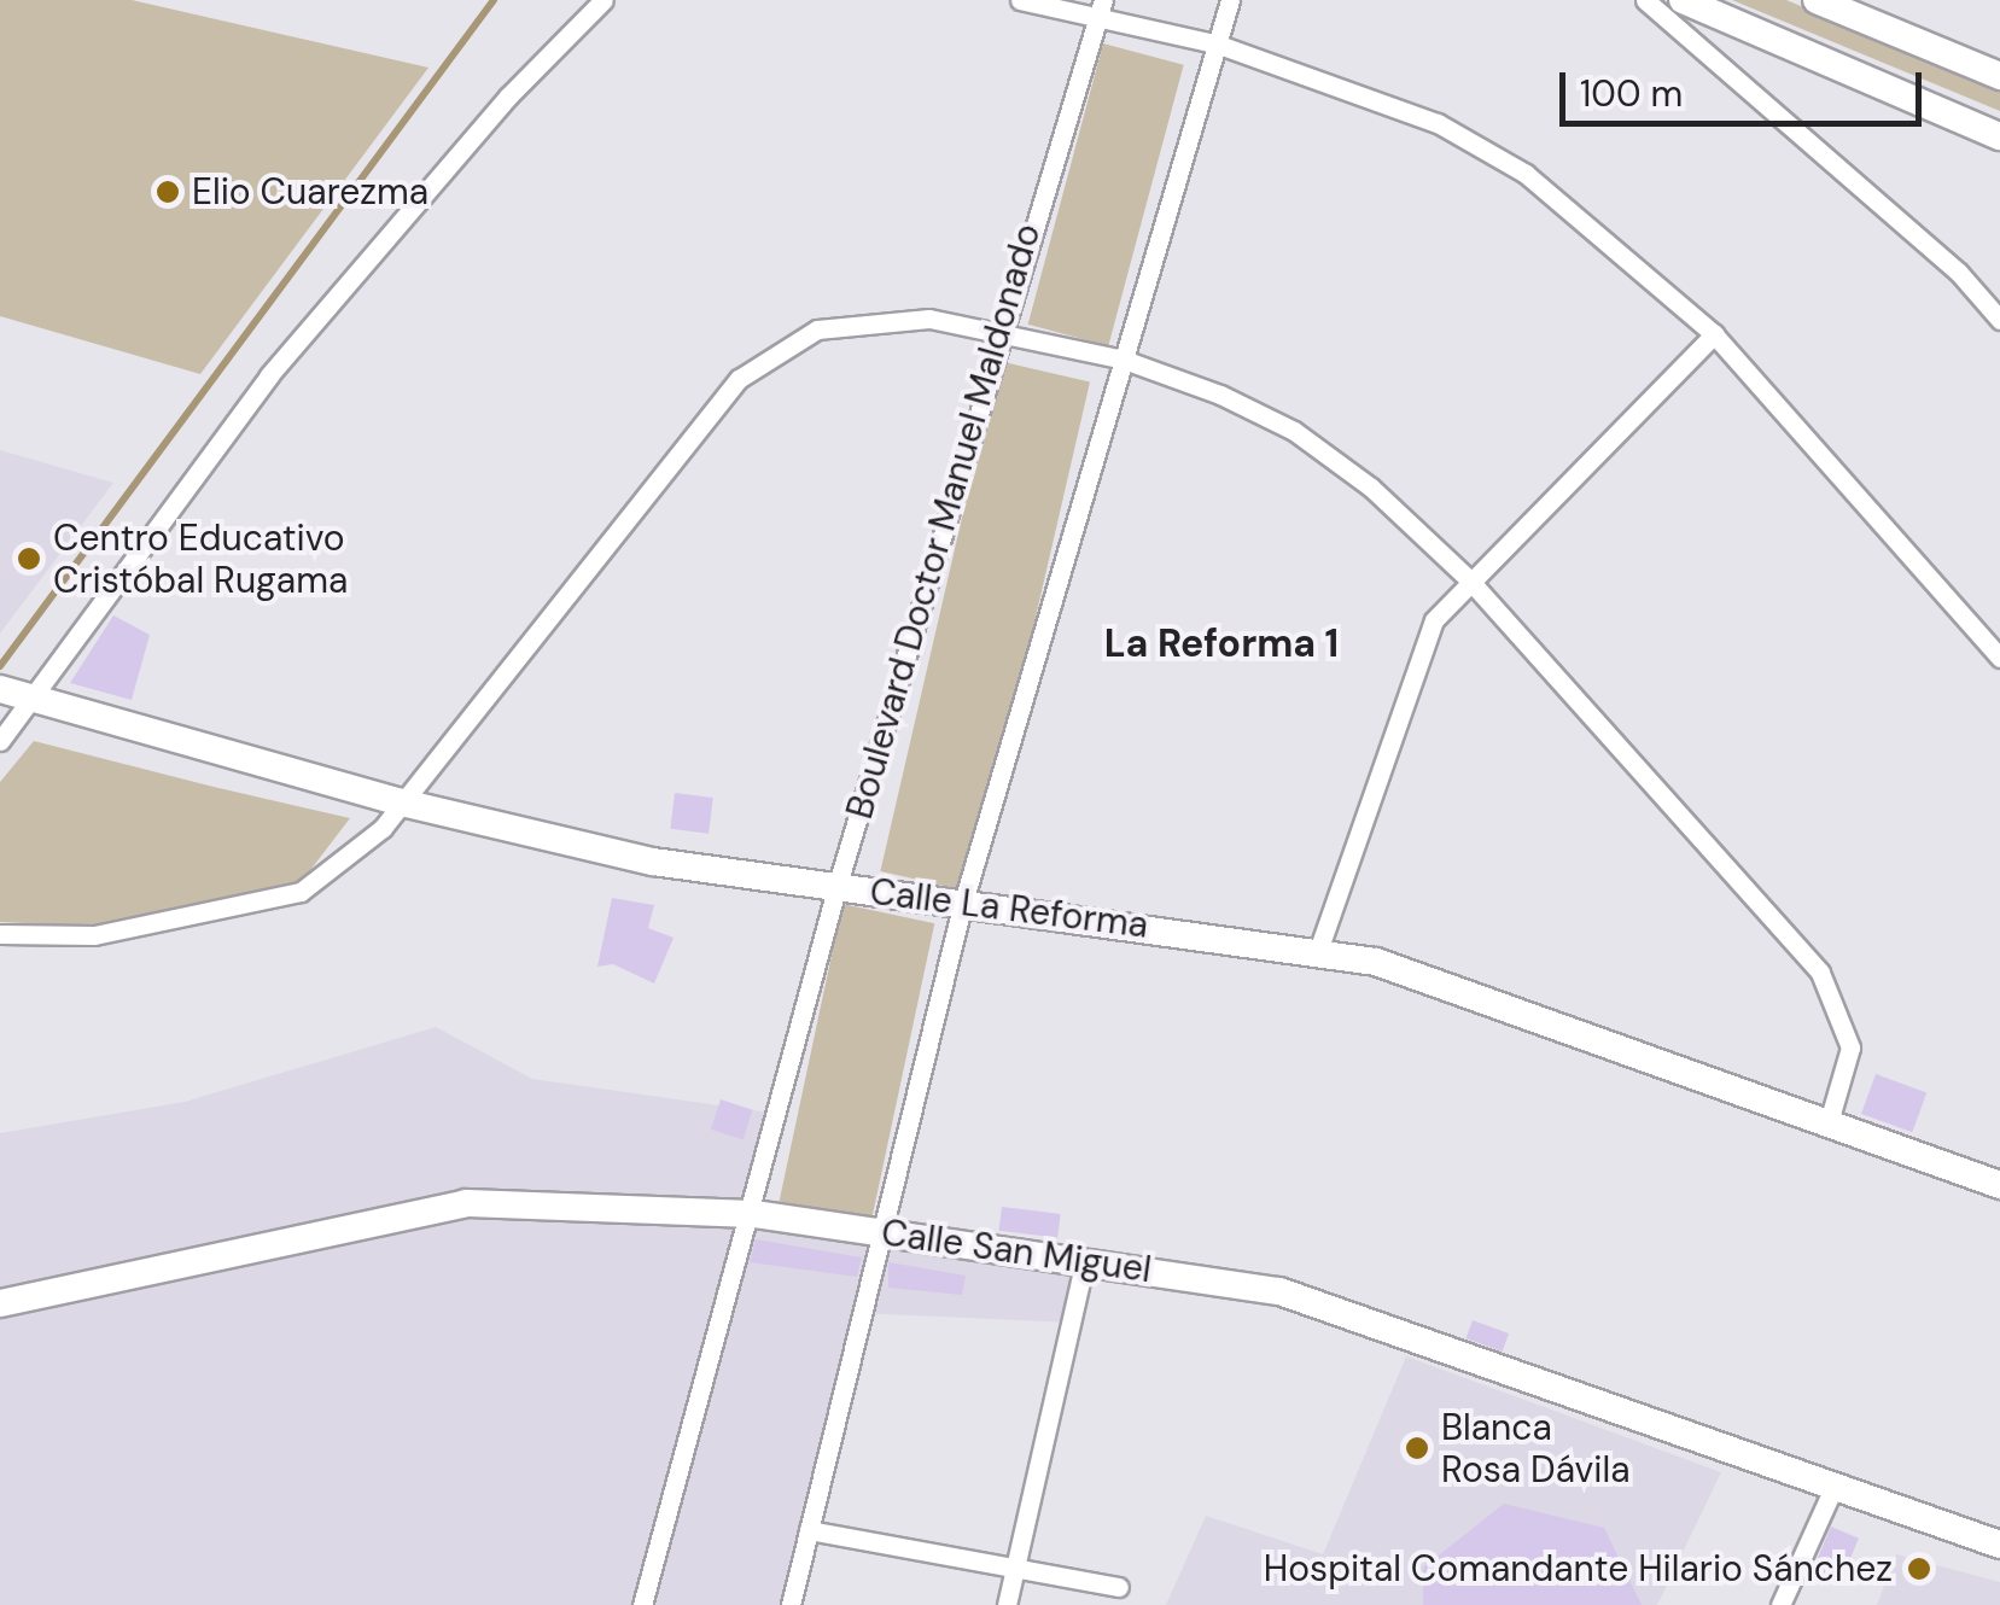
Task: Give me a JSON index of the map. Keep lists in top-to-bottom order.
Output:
{
  "streets": {
    "street": ["Boulevard Doctor Manuel Maldonado", "Calle La Reforma", "Calle San Miguel"]
  },
  "crossings": [
    ["Boulevard Doctor Manuel Maldonado", "Calle La Reforma"],
    ["Boulevard Doctor Manuel Maldonado", "Calle San Miguel"]
  ],
  "districts": ["La Reforma 1"],
  "places": [
    "Elio Cuarezma",
    "Centro Educativo Cristóbal Rugama",
    "Blanca Rosa Dávila",
    "Hospital Comandante Hilario Sánchez"
  ],
  "scale_bar": "100 m"
}
